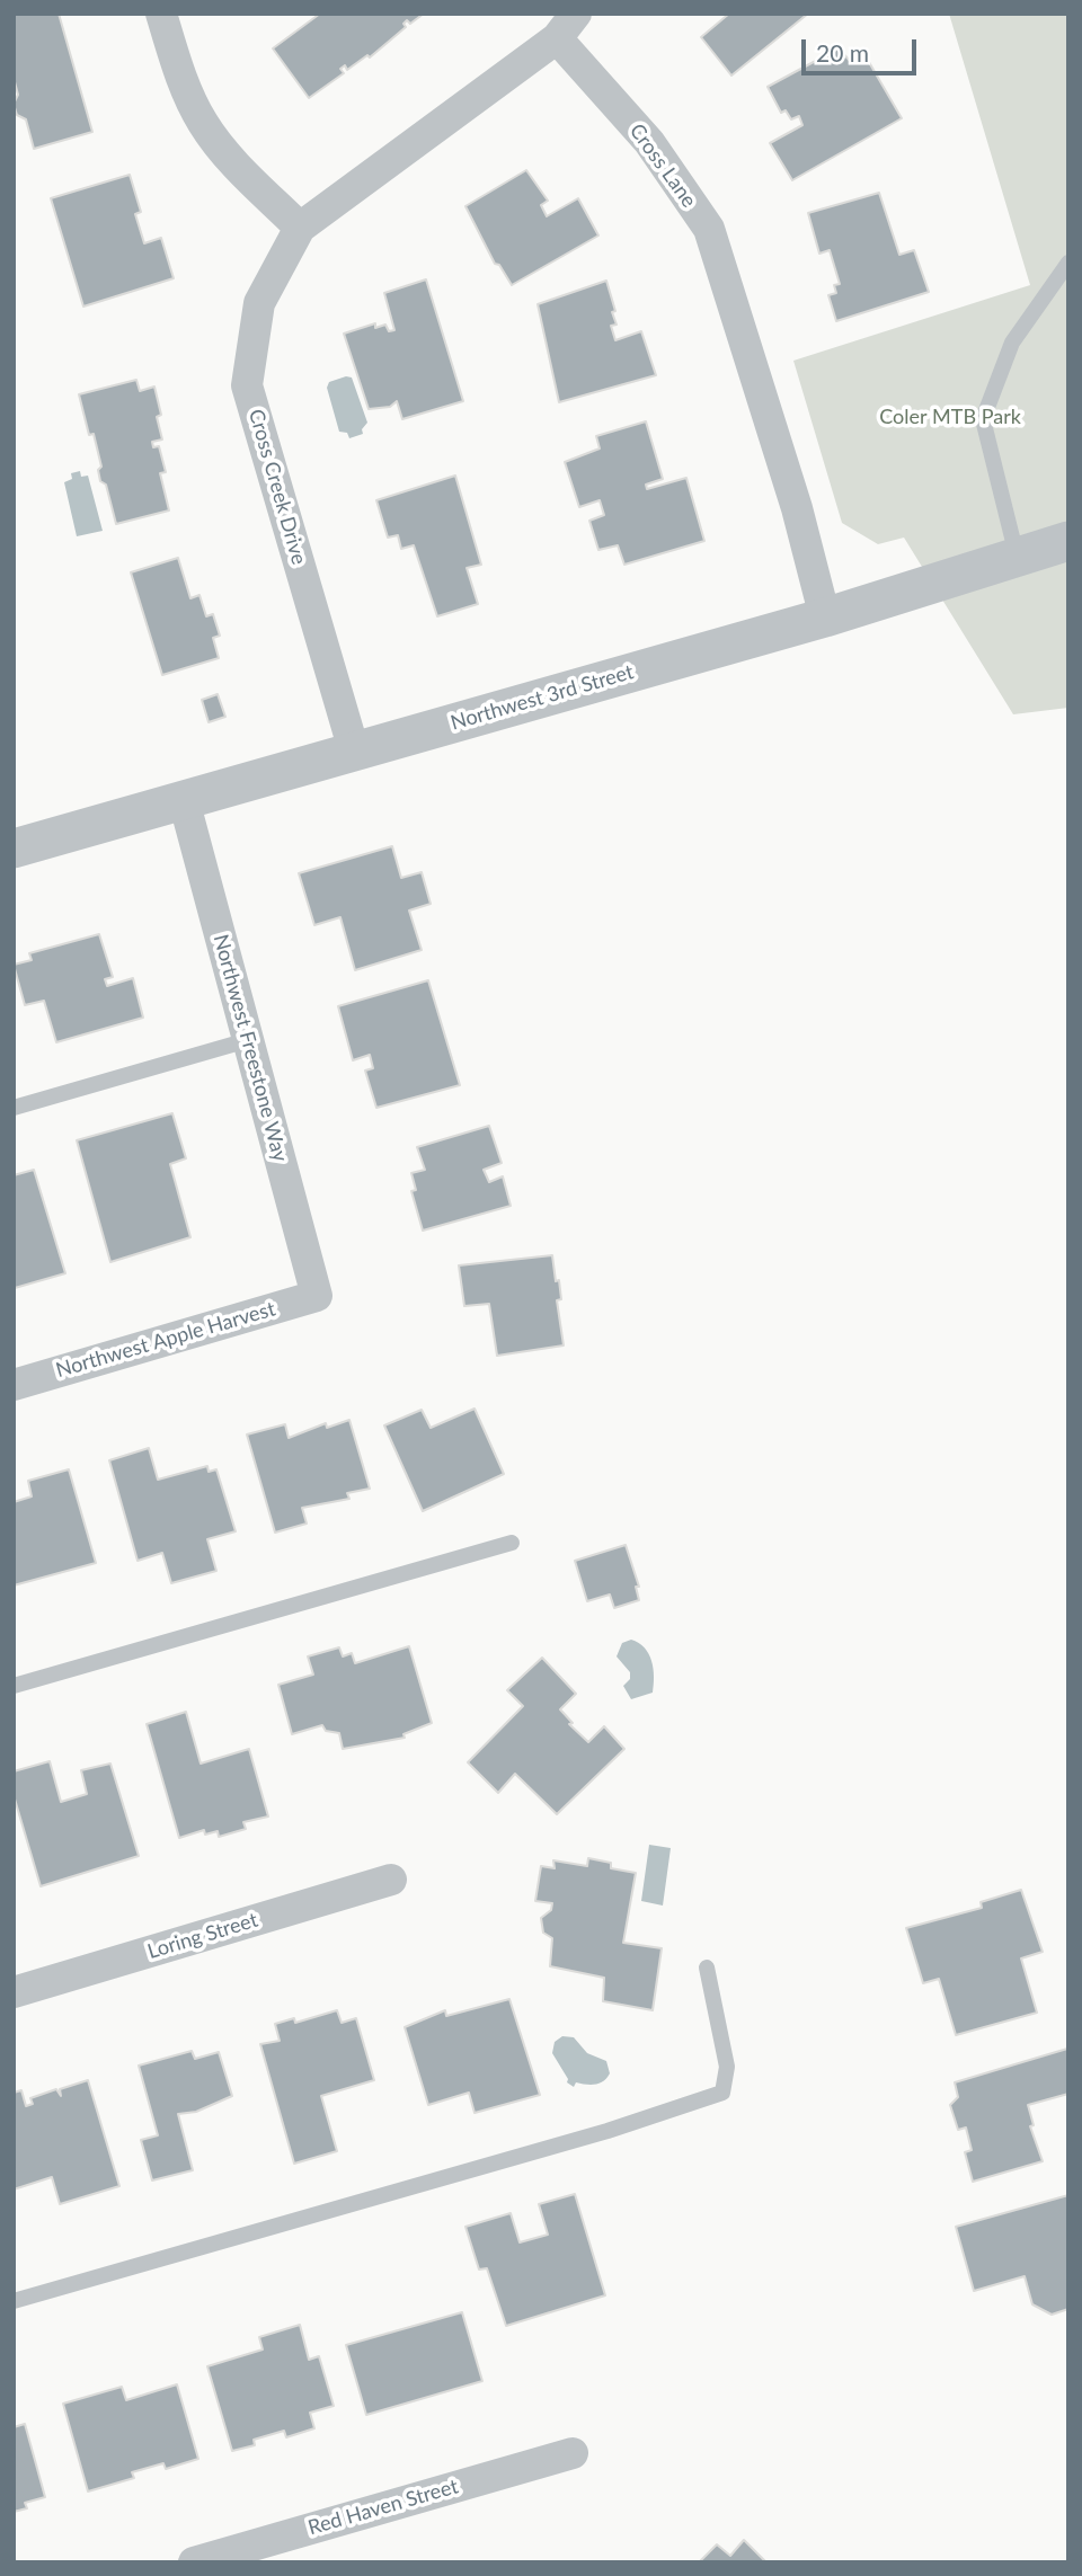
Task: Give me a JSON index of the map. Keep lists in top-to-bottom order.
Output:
{
  "streets": {
    "street": [
      "Cross Lane",
      "Cross Creek Drive",
      "Northwest 3rd Street",
      "Northwest Freestone Way",
      "Northwest Apple Harvest",
      "Loring Street",
      "Red Haven Street"
    ]
  },
  "crossings": [
    ["Cross Lane", "Northwest 3rd Street"],
    ["Cross Creek Drive", "Northwest 3rd Street"],
    ["Northwest 3rd Street", "Northwest Freestone Way"],
    ["Northwest Freestone Way", "Northwest Apple Harvest"]
  ],
  "parks": ["Coler MTB Park"],
  "scale_bar": "20 m"
}
